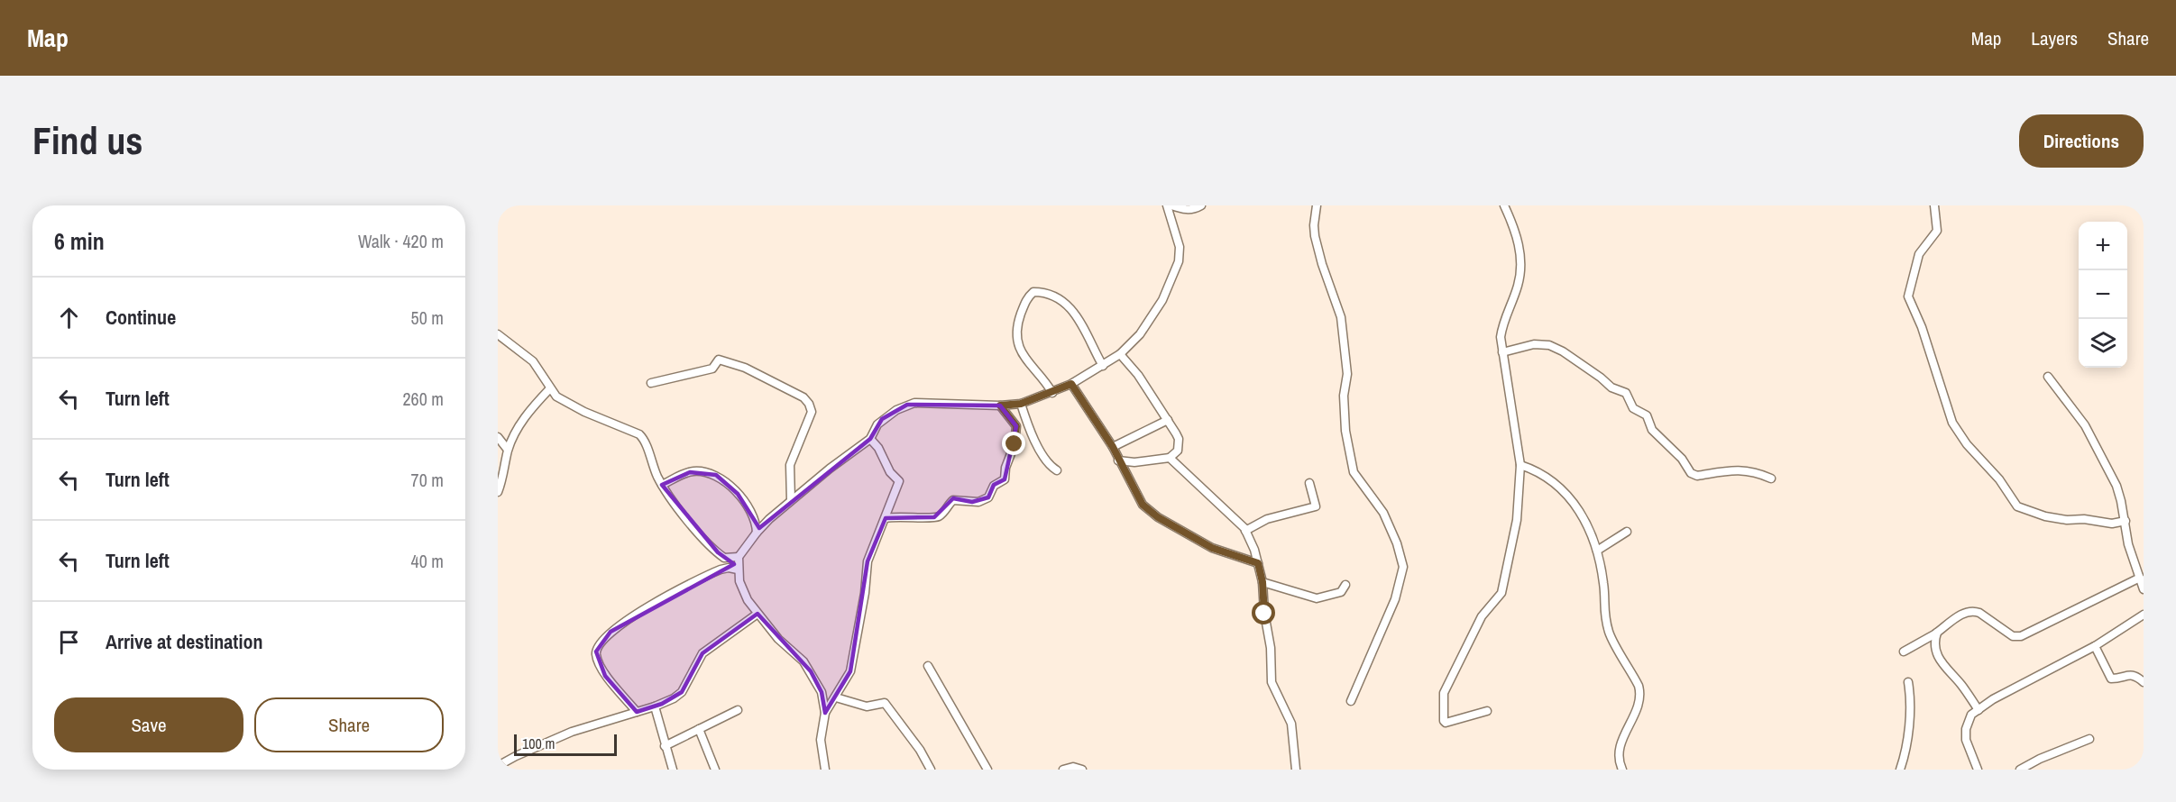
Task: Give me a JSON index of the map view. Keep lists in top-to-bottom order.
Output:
{
  "scale_bar": "100 m",
  "page": {
    "header": "Map",
    "nav": ["Map", "Layers", "Share"],
    "buttons": [
      "Directions",
      ["Save", "Share"]
    ],
    "title": "Find us",
    "heading": ["6 min", "Walk · 420 m"],
    "map_buttons": ["+", "−"],
    "list": [
      ["Continue", "50 m"],
      ["Turn left", "260 m"],
      ["Turn left", "70 m"],
      ["Turn left", "40 m"],
      "Arrive at destination"
    ],
    "scale": "100 m"
  }
}
